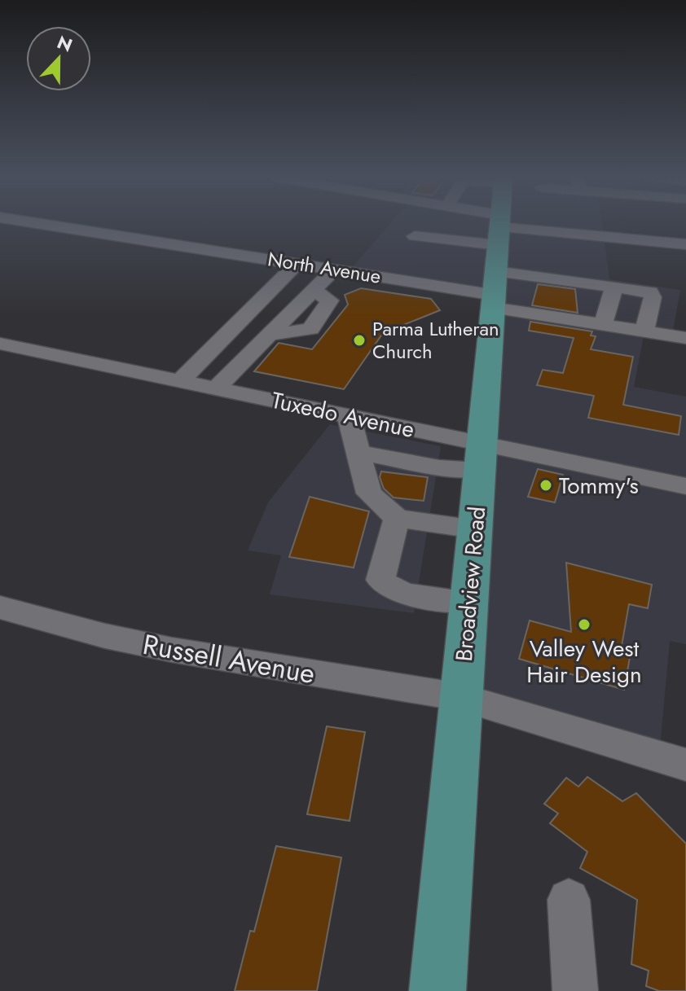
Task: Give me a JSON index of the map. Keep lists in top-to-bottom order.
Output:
{
  "streets": {
    "main road": ["Broadview Road"],
    "street": ["North Avenue", "Tuxedo Avenue", "Russell Avenue"]
  },
  "crossings": [
    ["North Avenue", "Broadview Road"],
    ["Tuxedo Avenue", "Broadview Road"],
    ["Broadview Road", "Russell Avenue"]
  ],
  "places": ["Parma Lutheran Church", "Tommy's", "Valley West Hair Design"],
  "north": "top"
}
